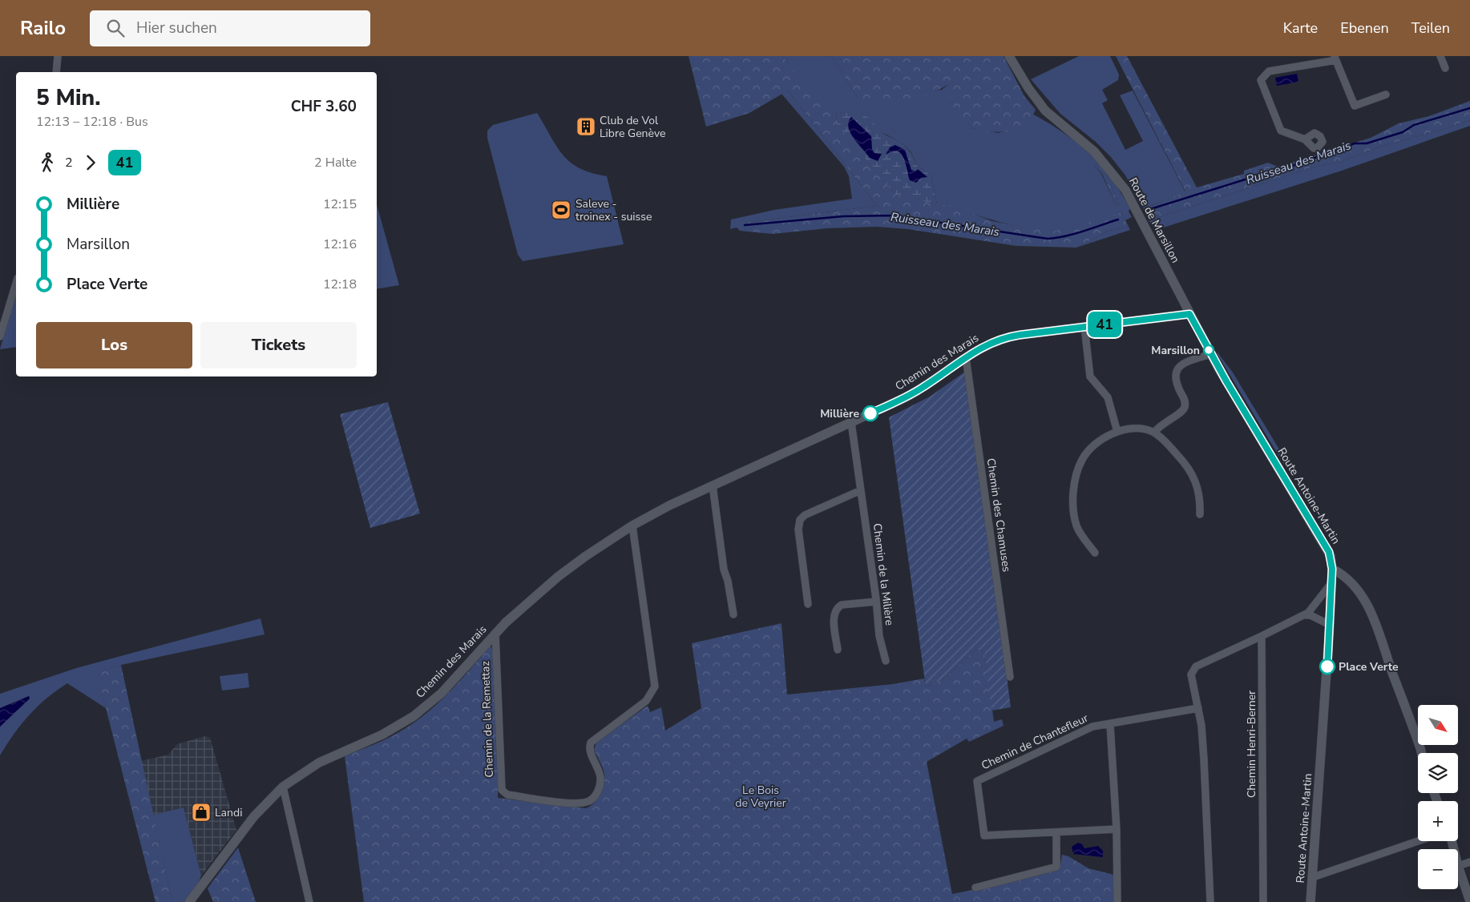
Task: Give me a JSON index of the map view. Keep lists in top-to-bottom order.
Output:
{
  "streets": {
    "street": [
      "Route de Marsillon",
      "Chemin des Marais",
      "Route Antoine-Martin",
      "Chemin des Chamuses",
      "Chemin de la Milière",
      "Chemin de la Remettaz",
      "Chemin de Chantefleur",
      "Chemin Henri-Berner"
    ]
  },
  "crossings": [
    ["Route de Marsillon", "Chemin des Marais"],
    ["Route de Marsillon", "Route Antoine-Martin"],
    ["Chemin des Marais", "Route Antoine-Martin"],
    ["Chemin des Marais", "Chemin des Chamuses"],
    ["Chemin des Marais", "Chemin de la Milière"],
    ["Chemin des Marais", "Chemin de la Remettaz"]
  ],
  "water": ["Ruisseau des Marais"],
  "parks": ["Le Bois de Veyrier"],
  "places": {
    "building": ["Club de Vol Libre Genève"],
    "sports": ["Saleve - troinex - suisse"],
    "other": ["Marsillon", "Millière", "Place Verte"],
    "shop": ["Landi"]
  },
  "lines": ["bus line 41"],
  "north": "bottom right",
  "page": {
    "header": "Railo",
    "search": "Hier suchen",
    "nav": ["Karte", "Ebenen", "Teilen"],
    "on_map": "41",
    "heading": ["5 Min.", "12:13 – 12:18 · Bus", "CHF 3.60"],
    "legs": ["2", "41", "2 Halte"],
    "list": [
      {
        "name": "Millière",
        "value": "12:15"
      },
      {
        "name": "Marsillon",
        "value": "12:16"
      },
      {
        "name": "Place Verte",
        "value": "12:18"
      }
    ],
    "buttons": ["Los", "Tickets"],
    "map_buttons": ["+", "−"]
  }
}
